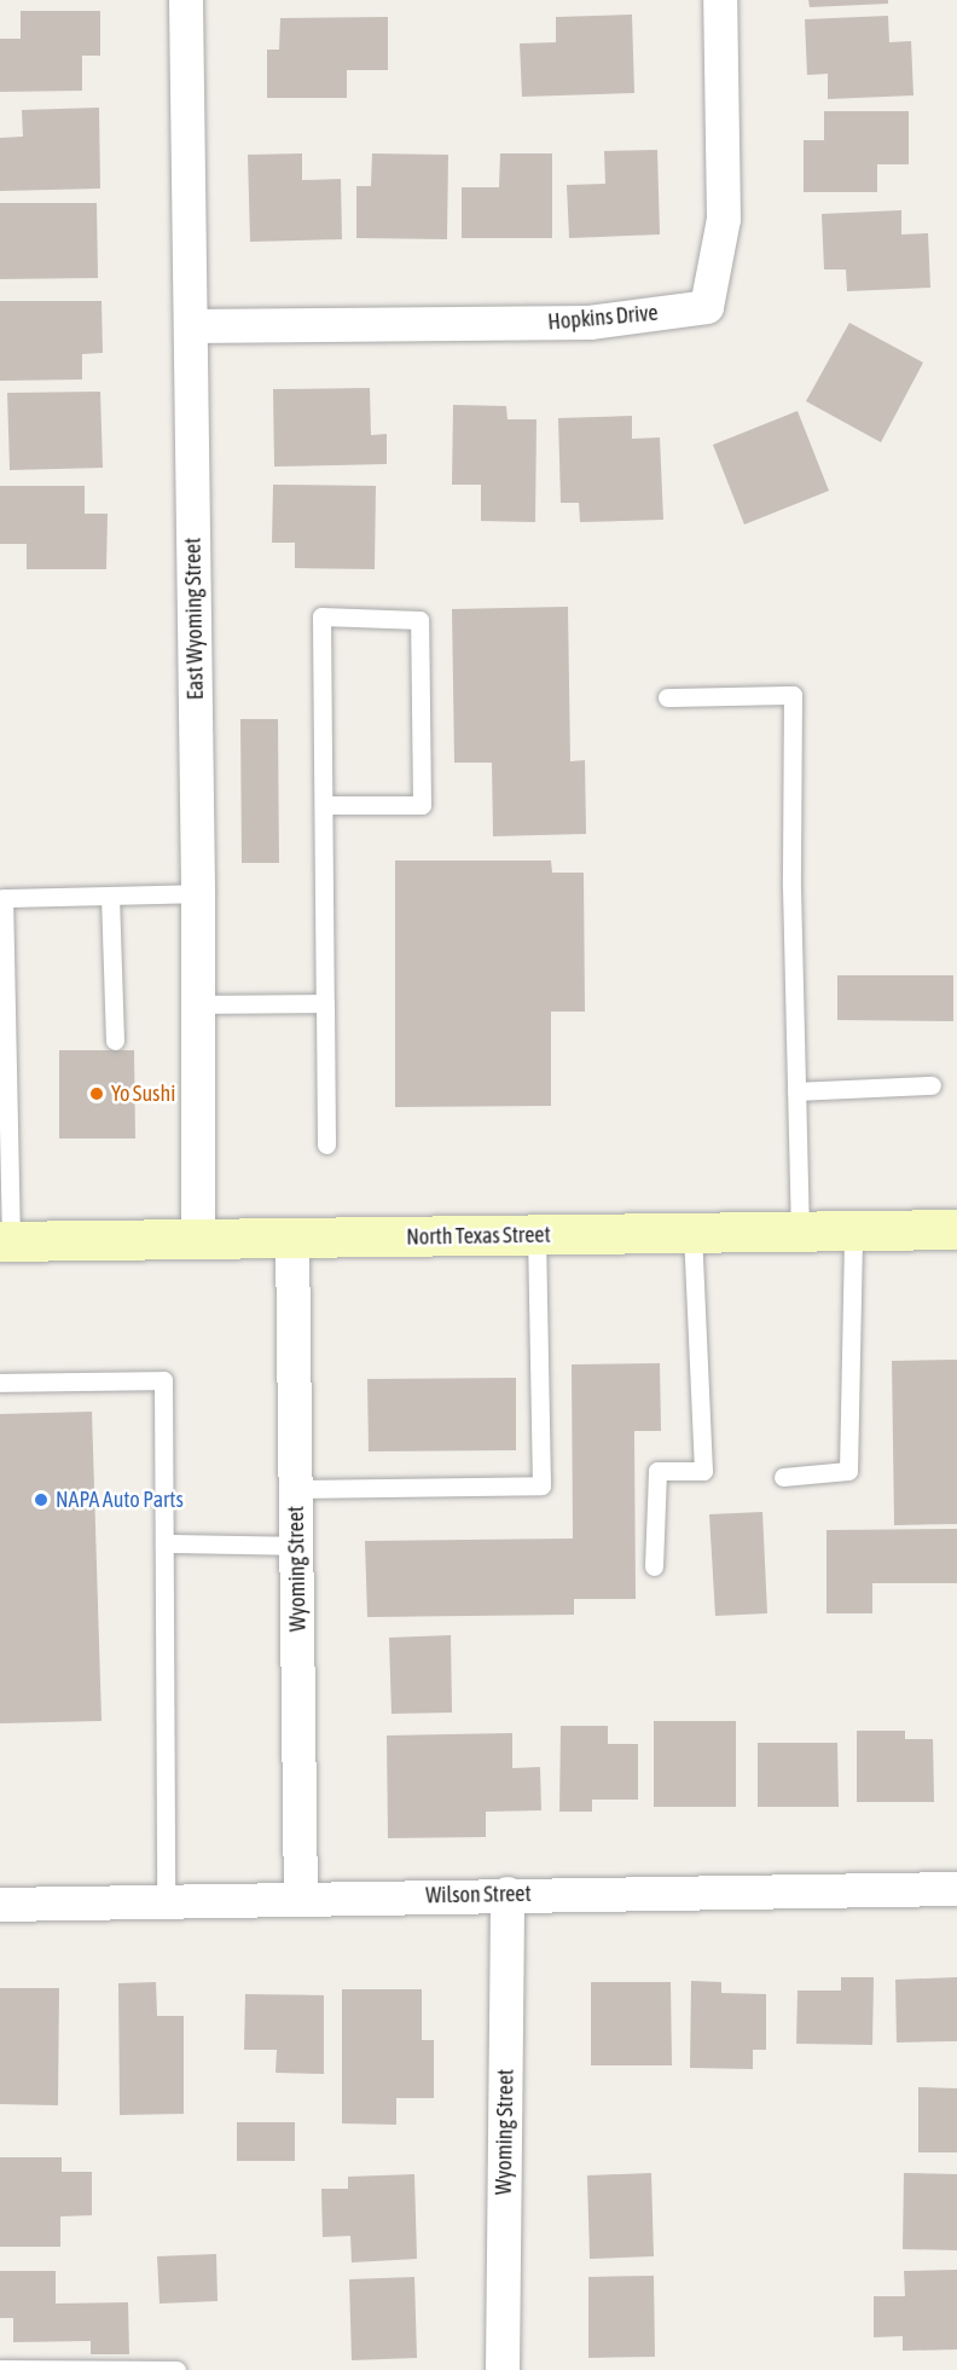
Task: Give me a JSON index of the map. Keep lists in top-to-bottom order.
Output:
{
  "streets": {
    "main road": ["North Texas Street"],
    "street": [
      "Hopkins Drive",
      "East Wyoming Street",
      "Wyoming Street",
      "Wilson Street"
    ]
  },
  "crossings": [
    ["Hopkins Drive", "East Wyoming Street"],
    ["East Wyoming Street", "North Texas Street"],
    ["North Texas Street", "Wyoming Street"],
    ["Wyoming Street", "Wilson Street"]
  ],
  "places": ["Yo Sushi", "NAPA Auto Parts"]
}
